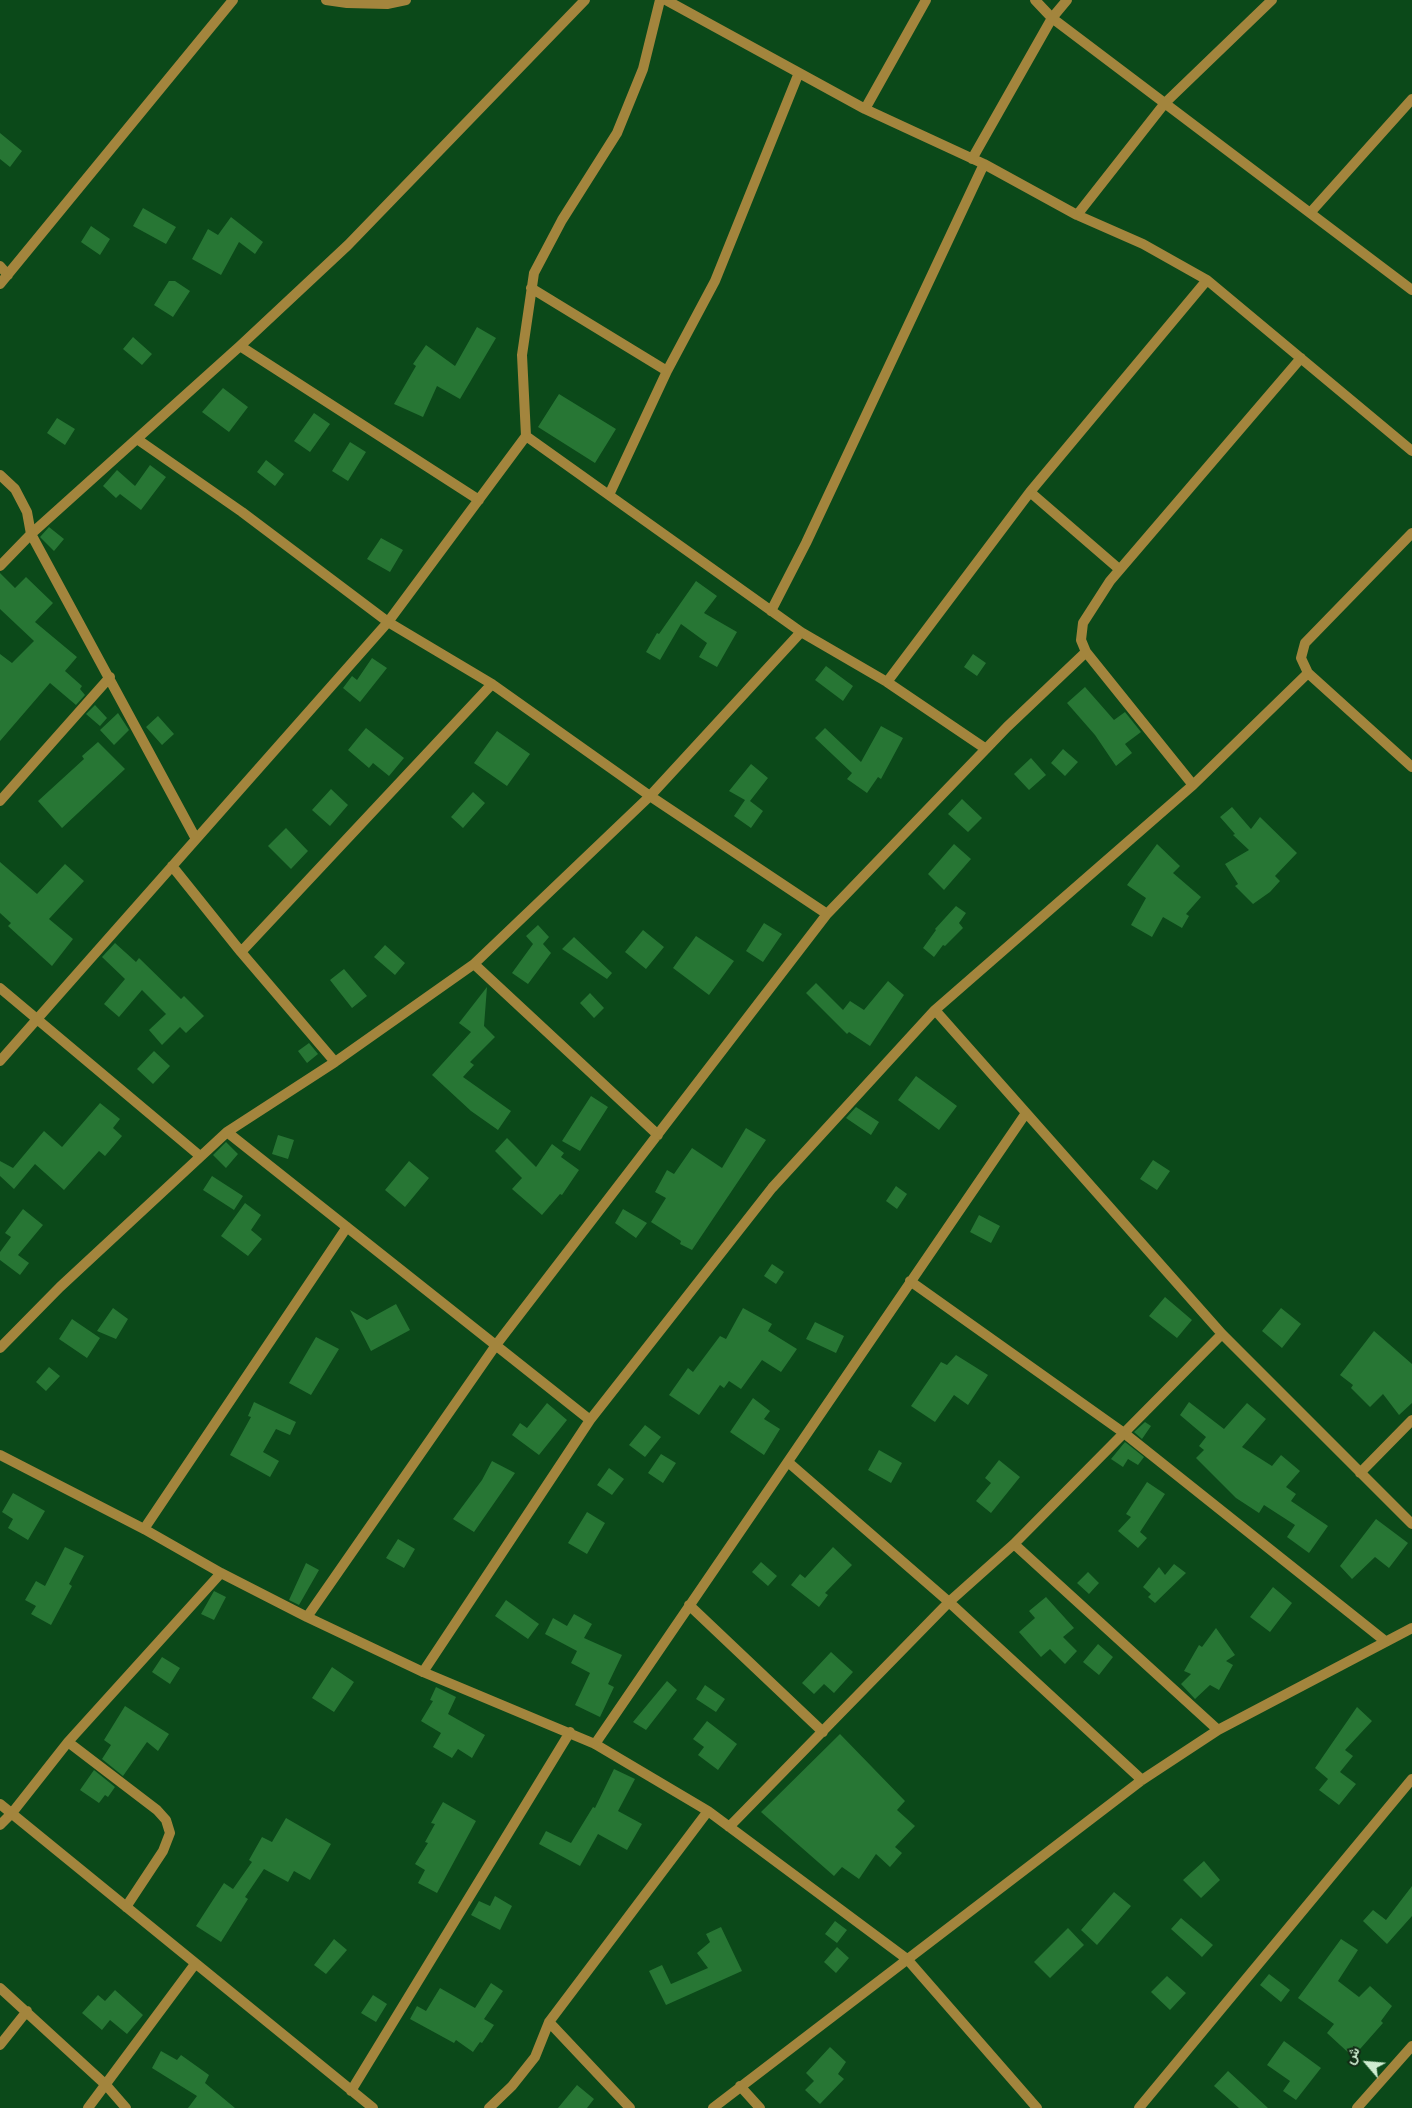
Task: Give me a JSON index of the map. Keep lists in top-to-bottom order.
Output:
{
  "north": "top left"
}
